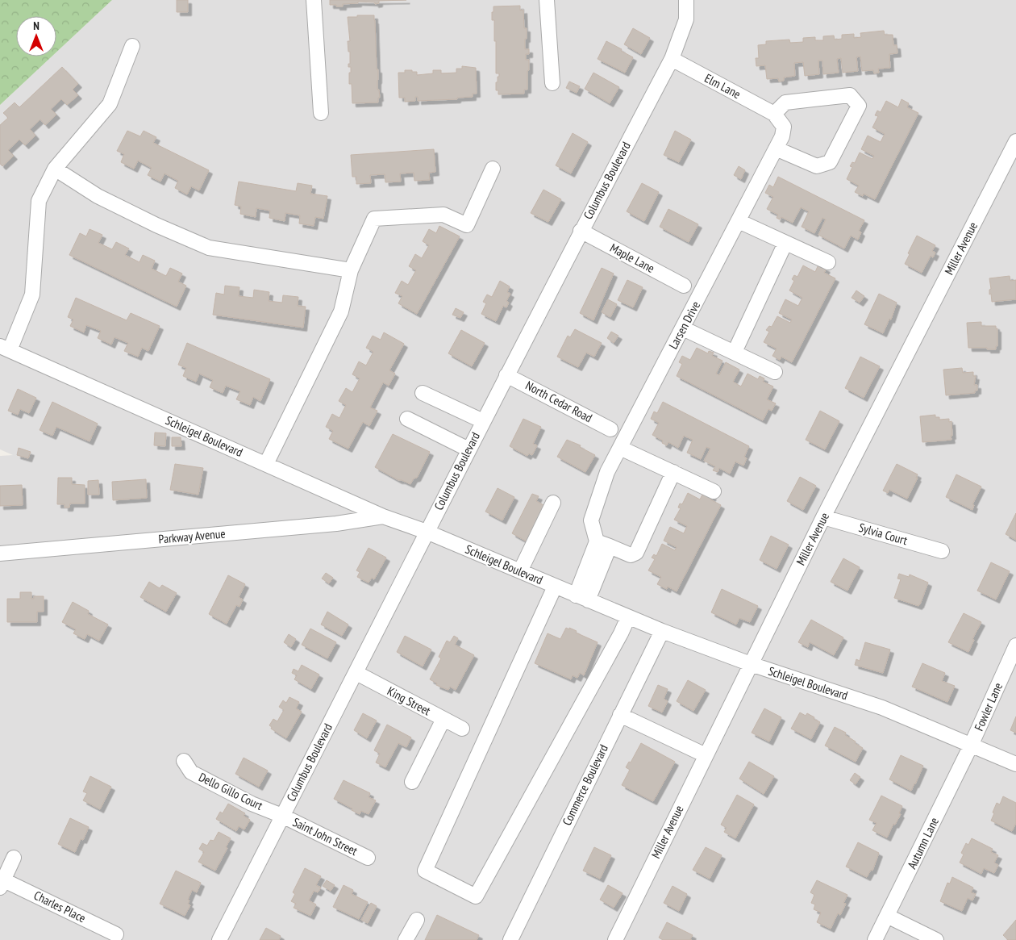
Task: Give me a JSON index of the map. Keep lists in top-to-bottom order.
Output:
{
  "streets": {
    "street": [
      "Elm Lane",
      "Columbus Boulevard",
      "Miller Avenue",
      "Maple Lane",
      "Larsen Drive",
      "North Cedar Road",
      "Schleigel Boulevard",
      "Sylvia Court",
      "Parkway Avenue",
      "King Street",
      "Fowler Lane",
      "Commerce Boulevard",
      "Dello Gillo Court",
      "Saint John Street",
      "Autumn Lane",
      "Charles Place"
    ]
  },
  "crossings": [
    ["Elm Lane", "Columbus Boulevard"],
    ["Elm Lane", "Larsen Drive"],
    ["Columbus Boulevard", "Maple Lane"],
    ["Columbus Boulevard", "North Cedar Road"],
    ["Columbus Boulevard", "Schleigel Boulevard"],
    ["Columbus Boulevard", "King Street"],
    ["Columbus Boulevard", "Dello Gillo Court"],
    ["Columbus Boulevard", "Saint John Street"],
    ["Miller Avenue", "Schleigel Boulevard"],
    ["Miller Avenue", "Sylvia Court"],
    ["Schleigel Boulevard", "Parkway Avenue"],
    ["Schleigel Boulevard", "Fowler Lane"],
    ["Schleigel Boulevard", "Commerce Boulevard"],
    ["Schleigel Boulevard", "Autumn Lane"],
    ["Fowler Lane", "Autumn Lane"],
    ["Dello Gillo Court", "Saint John Street"]
  ],
  "north": "top"
}
